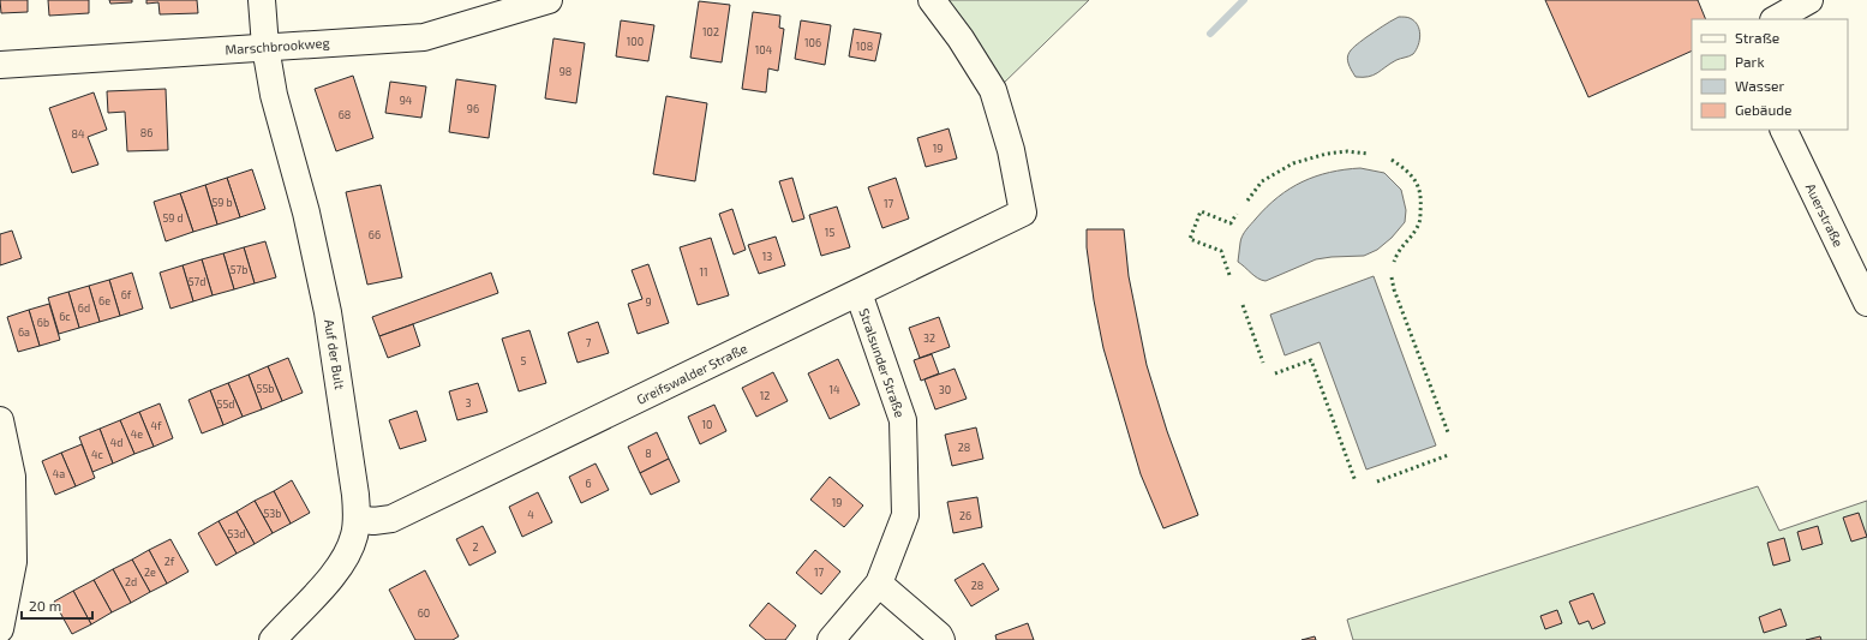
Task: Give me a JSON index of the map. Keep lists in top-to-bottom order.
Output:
{
  "streets": {
    "street": [
      "Marschbrookweg",
      "Auerstraße",
      "Auf der Bult",
      "Stralsunder Straße",
      "Greifswalder Straße"
    ]
  },
  "crossings": [
    ["Marschbrookweg", "Auf der Bult"],
    ["Auf der Bult", "Greifswalder Straße"],
    ["Stralsunder Straße", "Greifswalder Straße"]
  ],
  "house_numbers": [
    "102",
    "100",
    "106",
    "108",
    "104",
    "98",
    "94",
    "96",
    "68",
    "86",
    "84",
    "19",
    "59 b",
    "17",
    "59 d",
    "15",
    "66",
    "13",
    "57b",
    "11",
    "57d",
    "6f",
    "6e",
    "9",
    "6d",
    "6c",
    "6b",
    "6a",
    "32",
    "7",
    "5",
    "55b",
    "14",
    "30",
    "12",
    "3",
    "55d",
    "10",
    "4f",
    "4e",
    "4d",
    "28",
    "8",
    "4c",
    "4a",
    "6",
    "19",
    "53b",
    "4",
    "26",
    "53d",
    "2",
    "2f",
    "2e",
    "17",
    "2d",
    "28",
    "60"
  ],
  "legend": [
    "Straße",
    "Park",
    "Wasser",
    "Gebäude"
  ],
  "scale_bar": "20 m"
}
